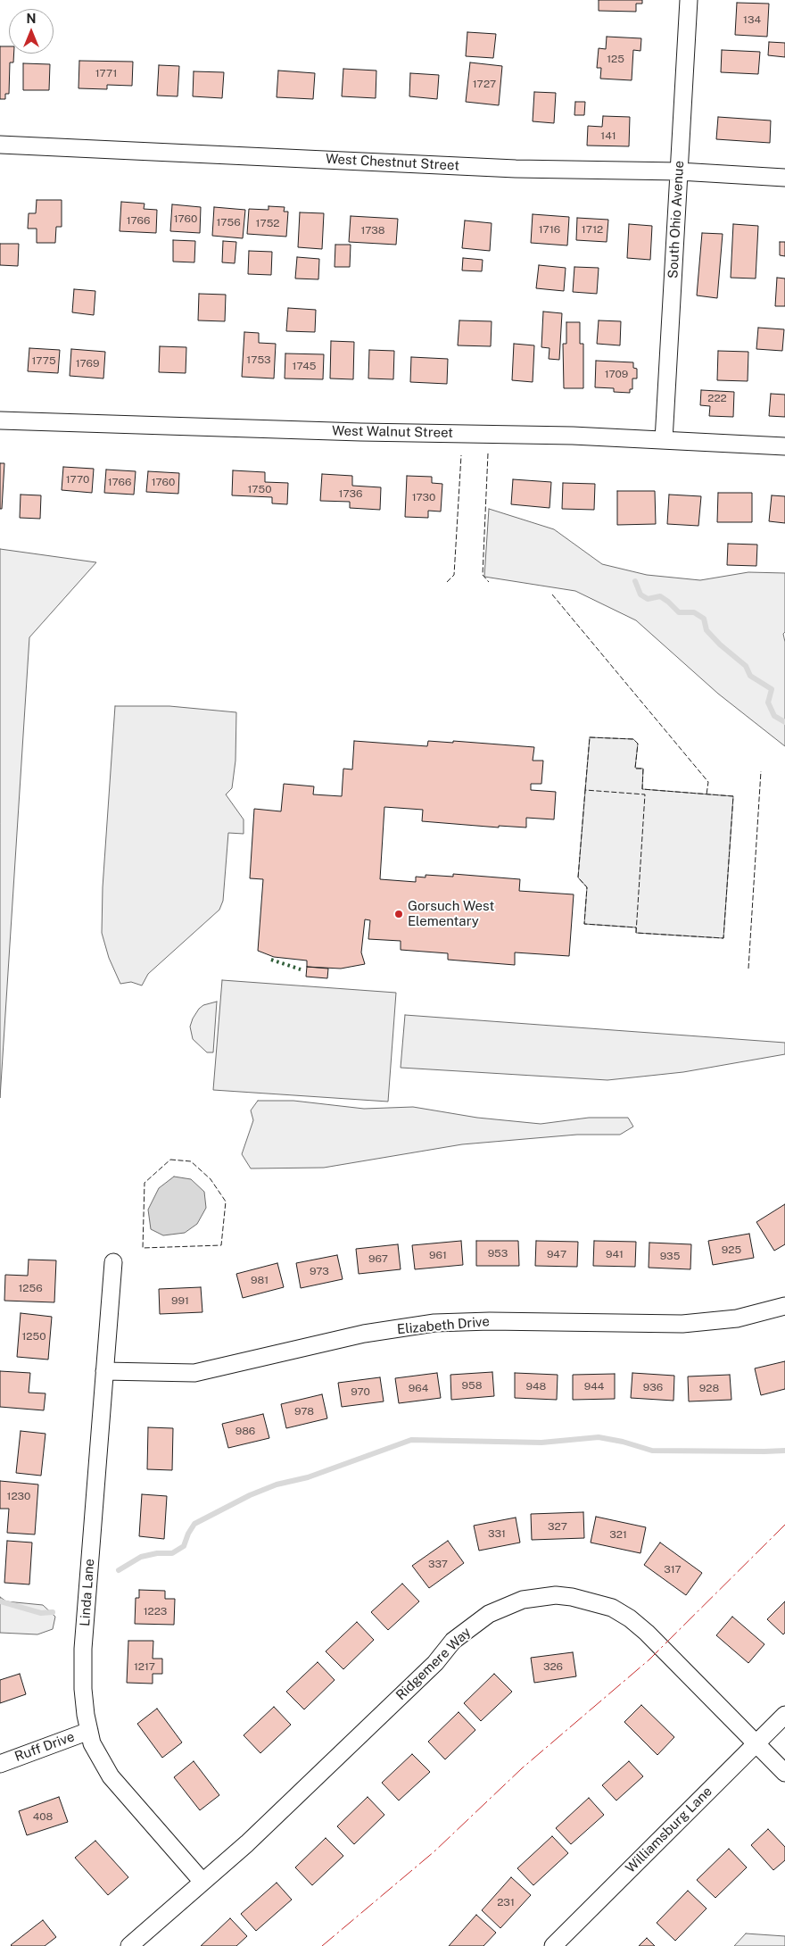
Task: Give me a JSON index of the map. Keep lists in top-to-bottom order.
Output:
{
  "streets": {
    "street": [
      "West Chestnut Street",
      "South Ohio Avenue",
      "West Walnut Street",
      "Elizabeth Drive",
      "Linda Lane",
      "Ridgemere Way",
      "Ruff Drive",
      "Williamsburg Lane"
    ]
  },
  "crossings": [
    ["West Chestnut Street", "South Ohio Avenue"],
    ["South Ohio Avenue", "West Walnut Street"],
    ["Elizabeth Drive", "Linda Lane"],
    ["Linda Lane", "Ridgemere Way"],
    ["Linda Lane", "Ruff Drive"],
    ["Ridgemere Way", "Williamsburg Lane"]
  ],
  "places": ["Gorsuch West Elementary"],
  "house_numbers": [
    "134",
    "125",
    "1771",
    "1727",
    "141",
    "1760",
    "1766",
    "1756",
    "1752",
    "1716",
    "1712",
    "1738",
    "1753",
    "1775",
    "1769",
    "1745",
    "1709",
    "222",
    "1770",
    "1766",
    "1760",
    "1750",
    "1736",
    "1730",
    "925",
    "953",
    "947",
    "941",
    "961",
    "935",
    "967",
    "973",
    "981",
    "1256",
    "991",
    "1250",
    "958",
    "948",
    "944",
    "936",
    "964",
    "928",
    "970",
    "978",
    "986",
    "1230",
    "327",
    "331",
    "321",
    "337",
    "317",
    "1223",
    "1217",
    "326",
    "408",
    "231"
  ],
  "north": "top"
}
